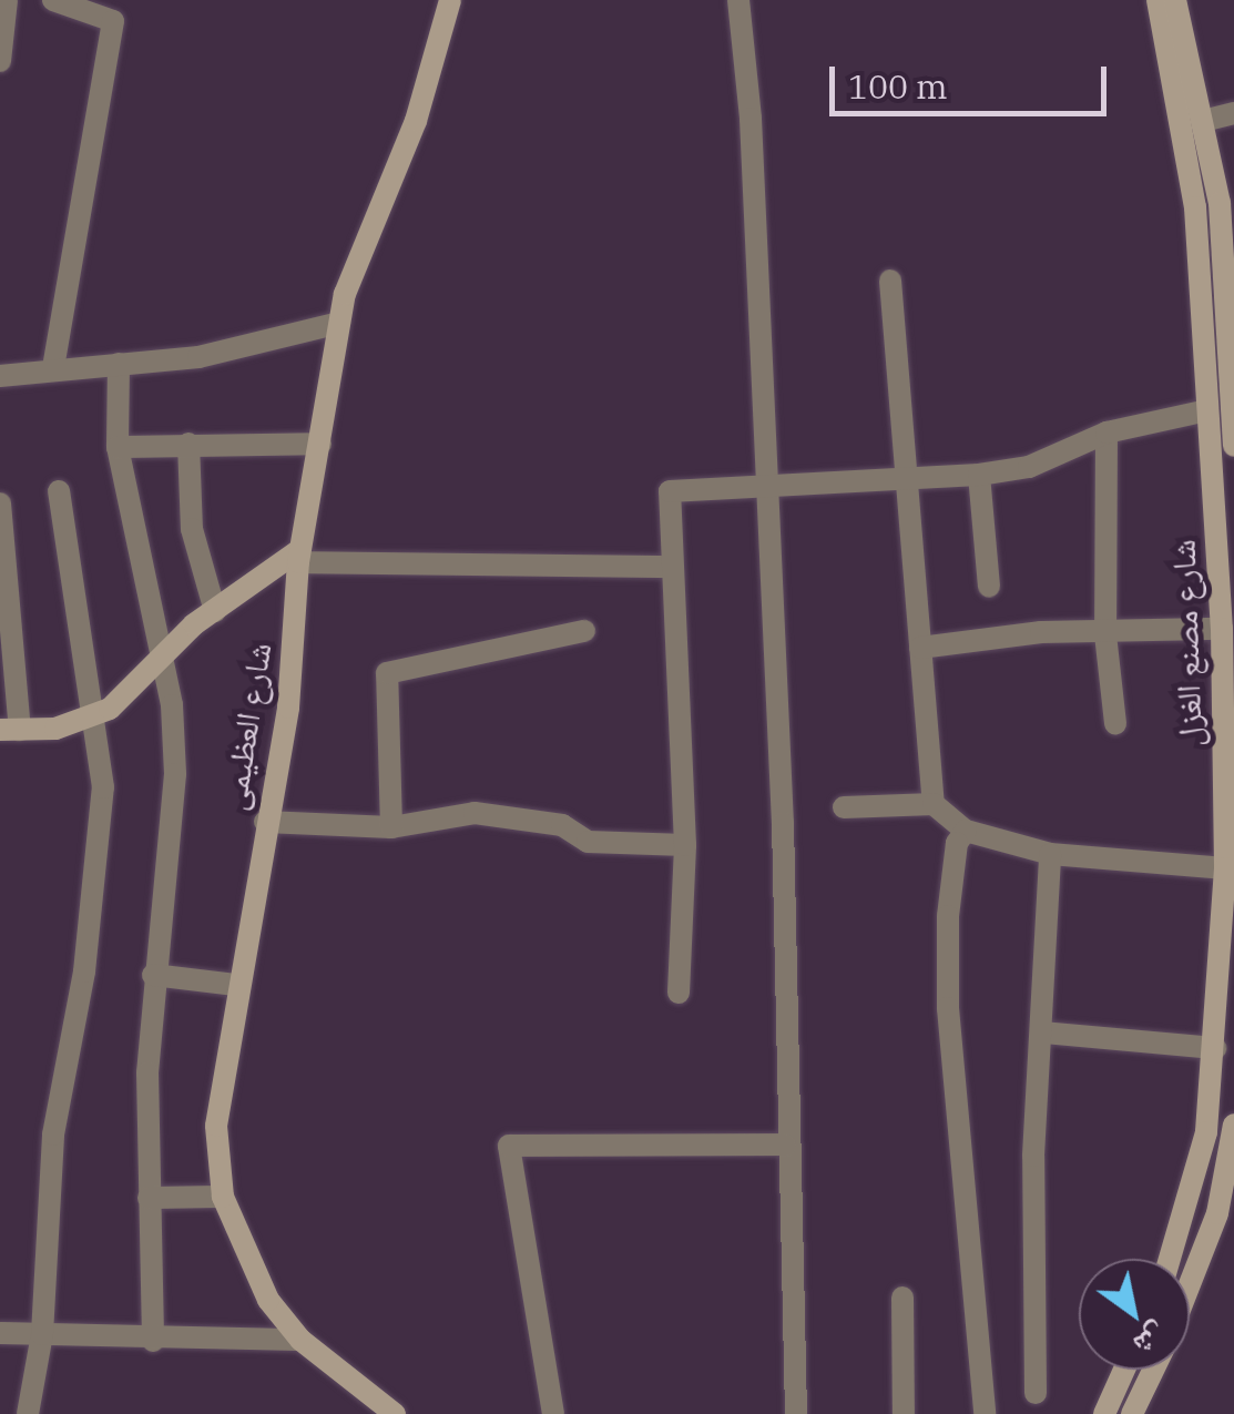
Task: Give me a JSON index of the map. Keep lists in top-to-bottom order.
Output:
{
  "streets": {
    "street": ["شارع مصنع الغزل", "شارع العظيمى"]
  },
  "scale_bar": "100 m",
  "north": "bottom right"
}
